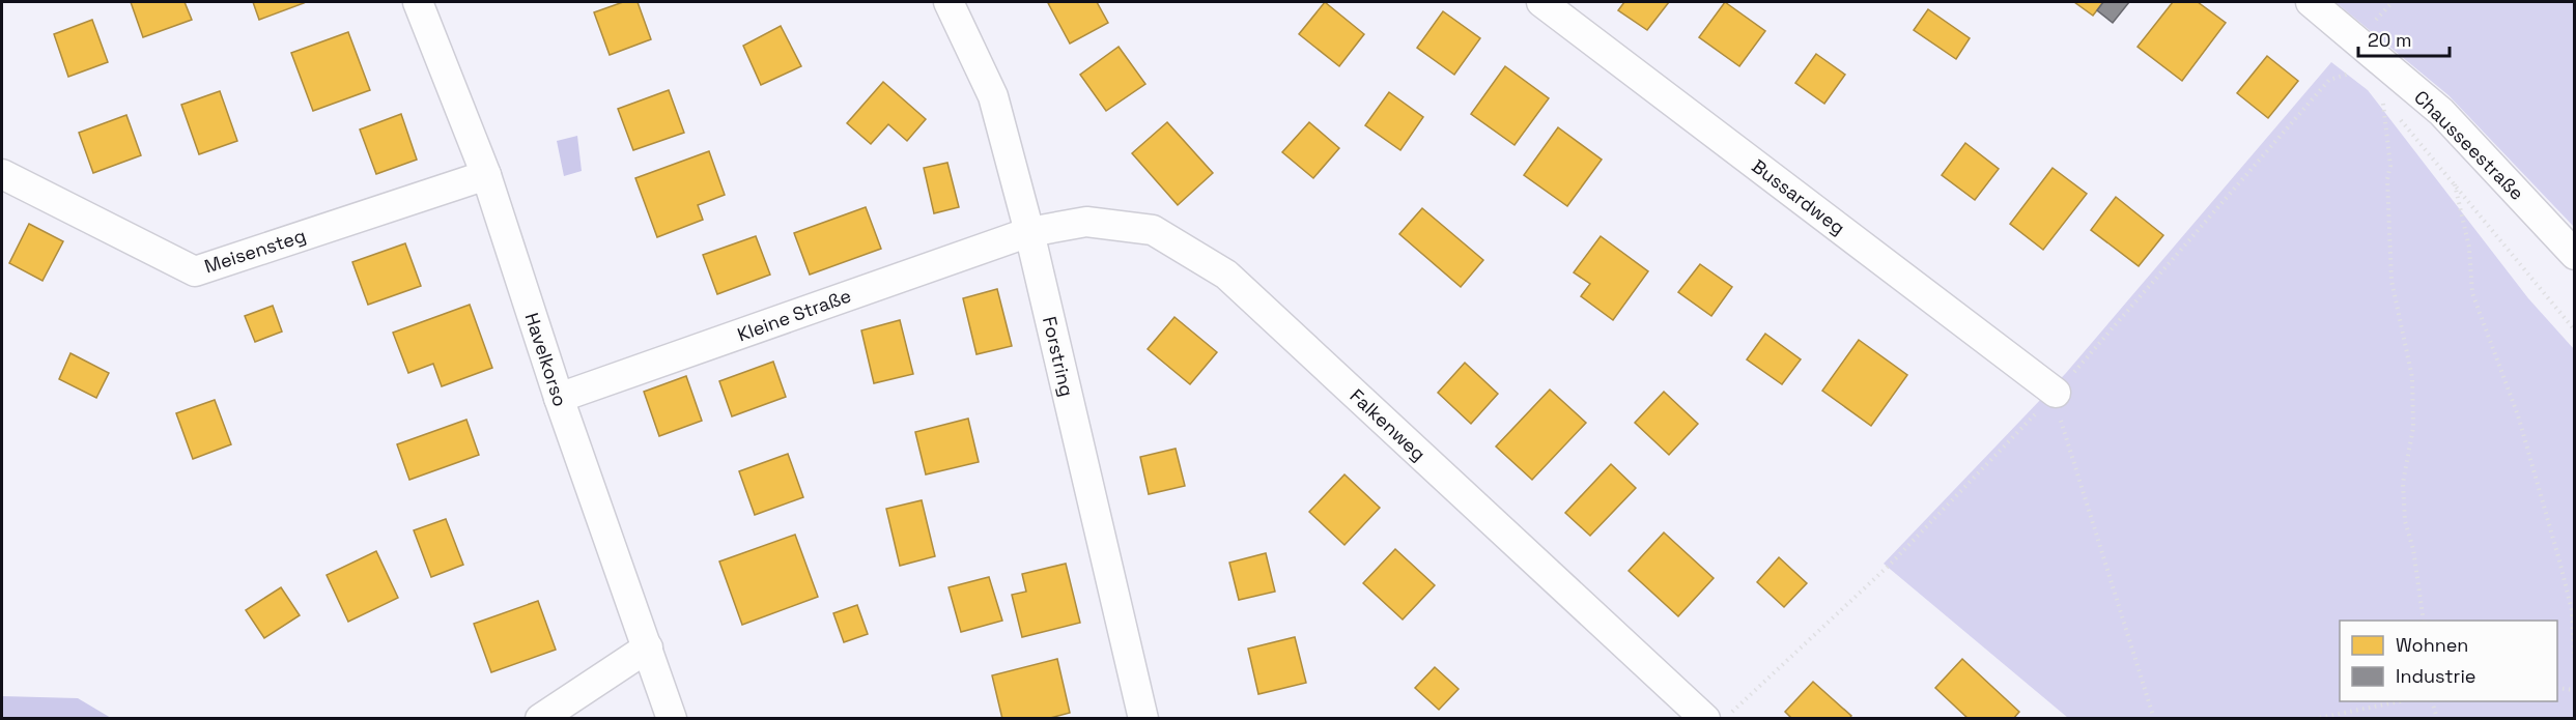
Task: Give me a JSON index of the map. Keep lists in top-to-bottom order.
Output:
{
  "streets": {
    "street": [
      "Chausseestraße",
      "Bussardweg",
      "Meisensteg",
      "Kleine Straße",
      "Forstring",
      "Havelkorso",
      "Falkenweg"
    ]
  },
  "crossings": [
    ["Meisensteg", "Havelkorso"],
    ["Kleine Straße", "Forstring"],
    ["Kleine Straße", "Havelkorso"],
    ["Kleine Straße", "Falkenweg"],
    ["Forstring", "Falkenweg"]
  ],
  "legend": ["Wohnen", "Industrie"],
  "scale_bar": "20 m"
}
